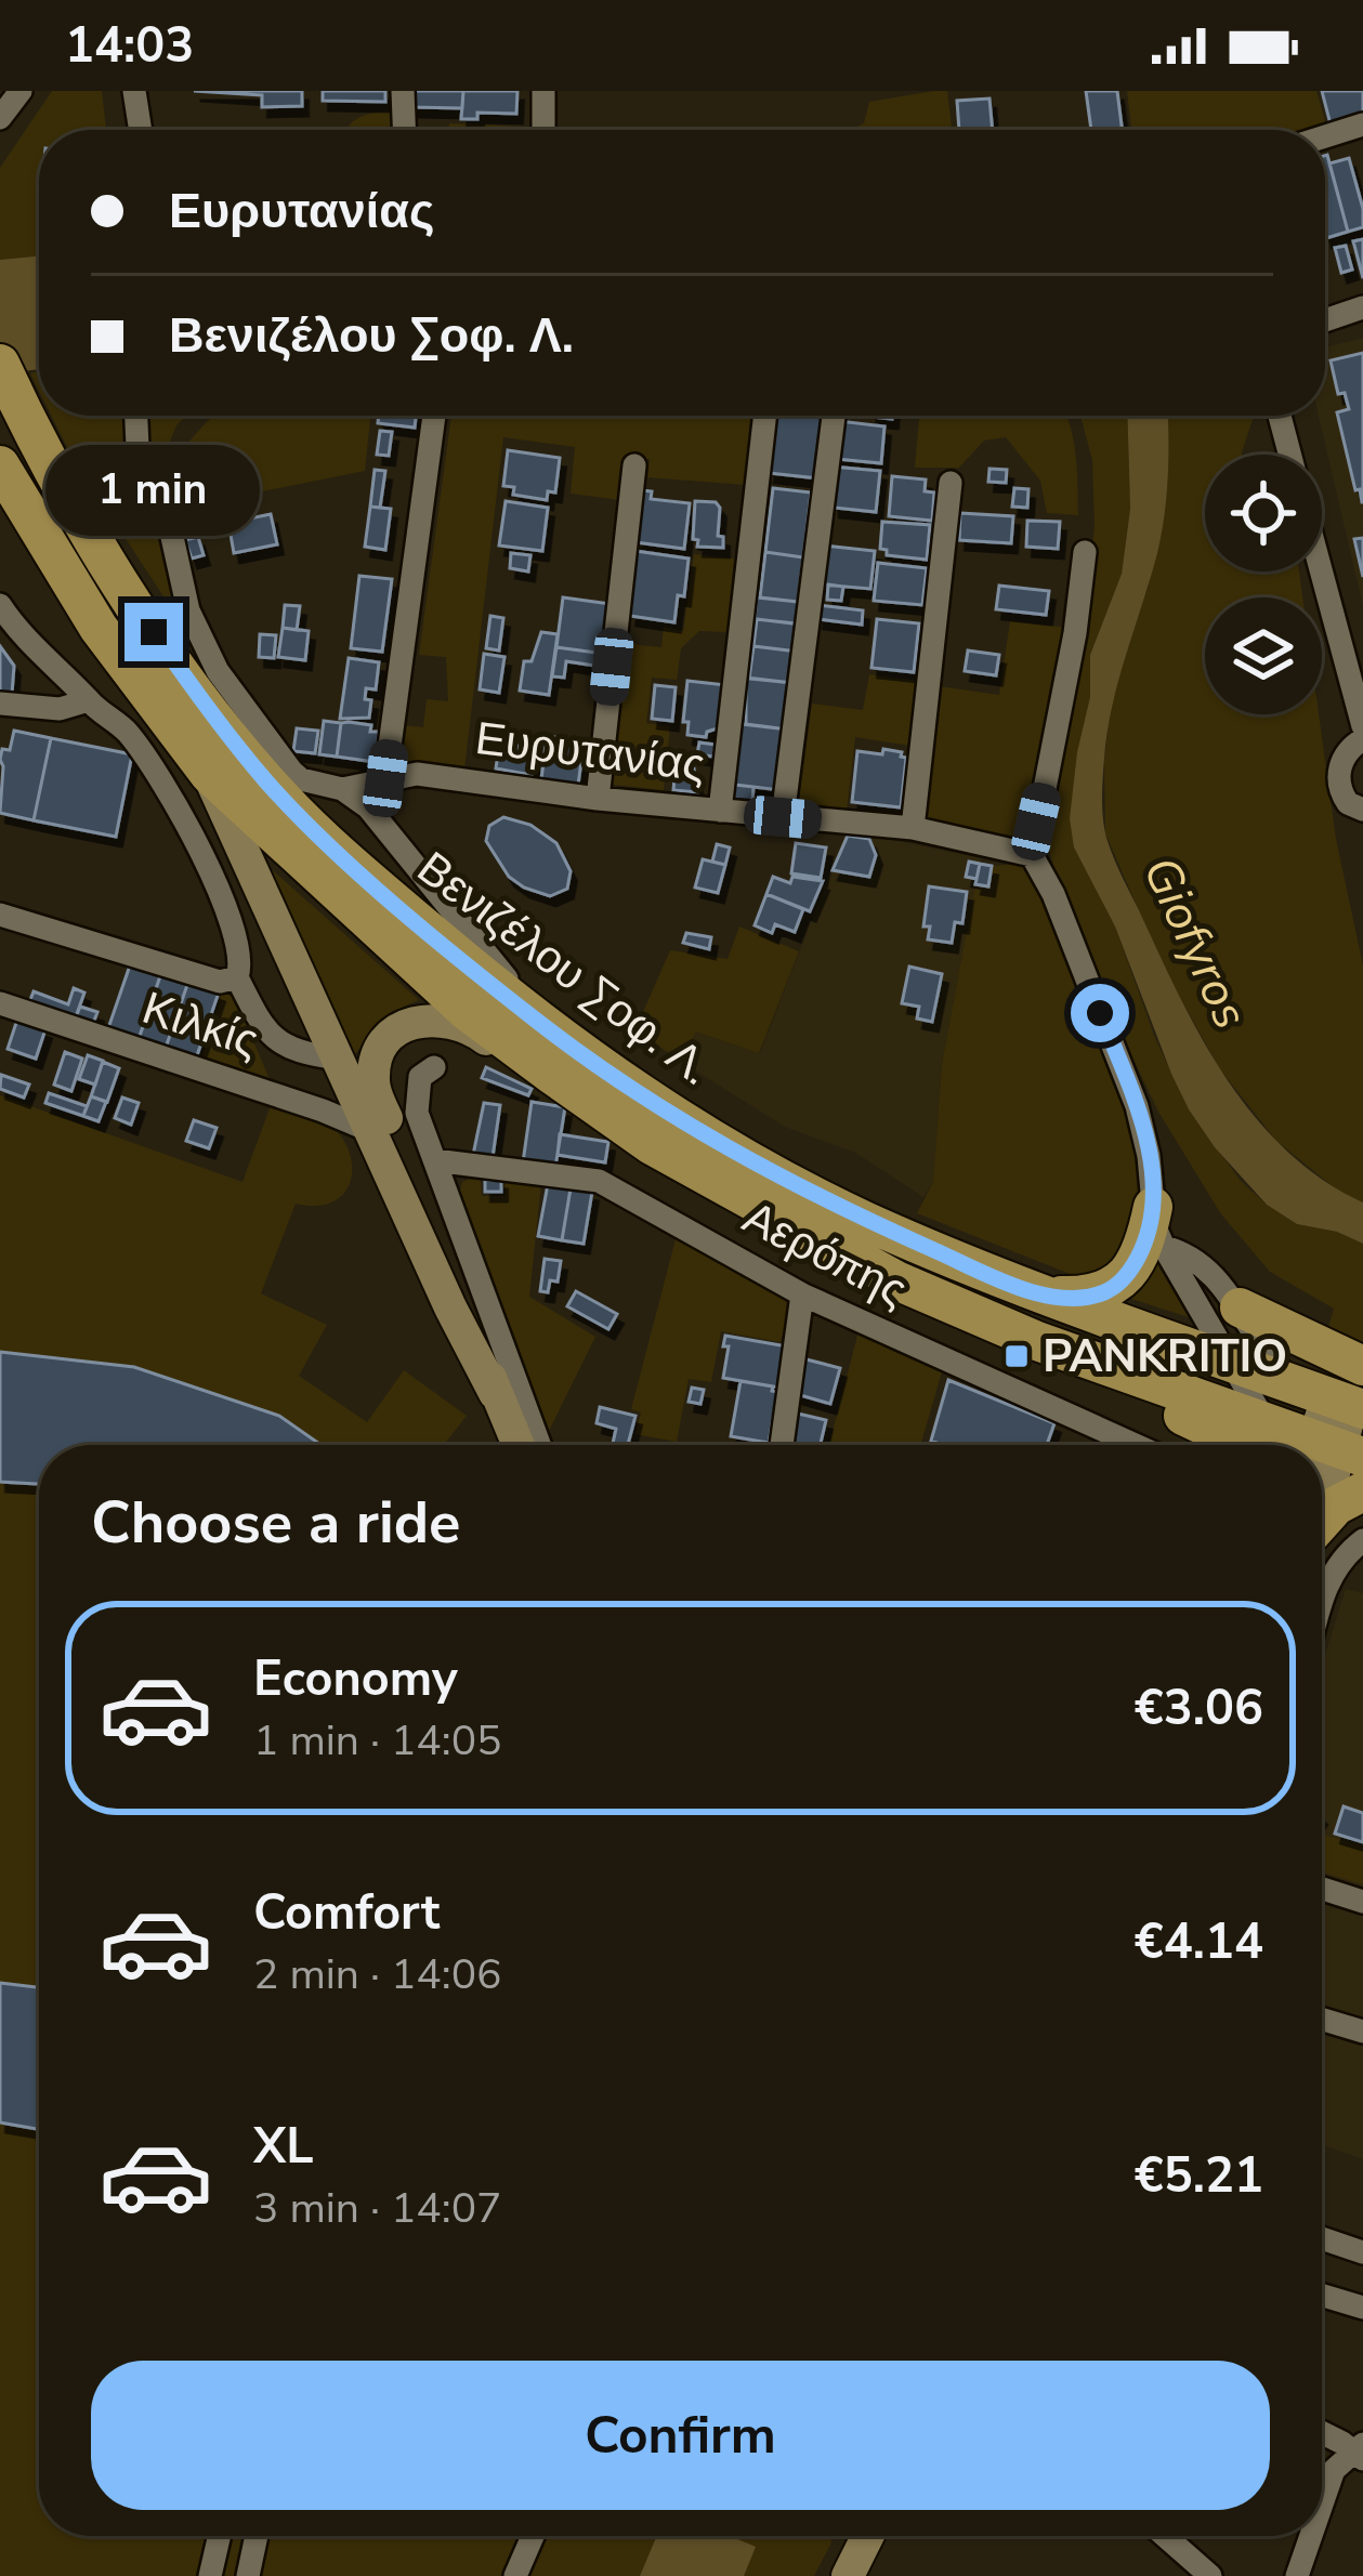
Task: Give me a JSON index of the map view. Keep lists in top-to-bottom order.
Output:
{
  "streets": {
    "main road": ["Βενιζέλου Σοφ. Λ."],
    "street": ["Ευρυτανίας", "Κιλκίς", "Αερόπης"]
  },
  "water": ["Giofyros"],
  "places": {
    "transit": ["PANKRITIO"]
  },
  "page": {
    "status": "14:03",
    "banner": ["Ευρυτανίας", "Βενιζέλου Σοφ. Λ."],
    "bubble": "1 min",
    "heading": "Choose a ride",
    "list": [
      {
        "name": "Economy",
        "note": "1 min · 14:05",
        "value": "€3.06"
      },
      {
        "name": "Comfort",
        "note": "2 min · 14:06",
        "value": "€4.14"
      },
      {
        "name": "XL",
        "note": "3 min · 14:07",
        "value": "€5.21"
      }
    ],
    "buttons": "Confirm"
  }
}
